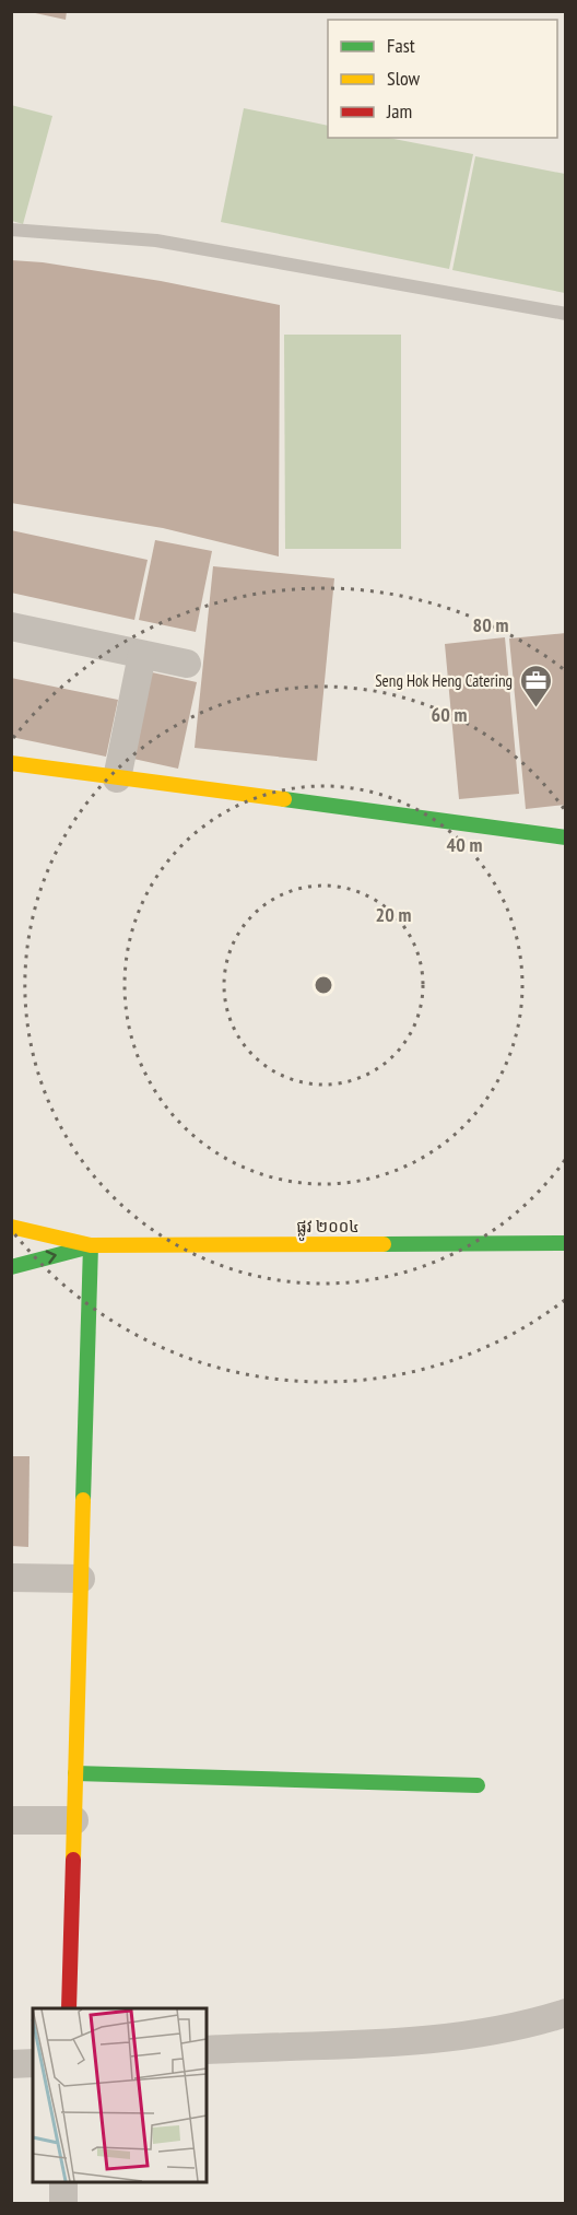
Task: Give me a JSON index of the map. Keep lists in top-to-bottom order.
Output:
{
  "streets": {
    "street": ["ផ្លូវ ២០០៤"]
  },
  "places": {
    "office": ["Seng Hok Heng Catering"]
  },
  "legend": ["Fast", "Slow", "Jam"],
  "rings": [
    "80 m",
    "60 m",
    "40 m",
    "20 m"
  ]
}
